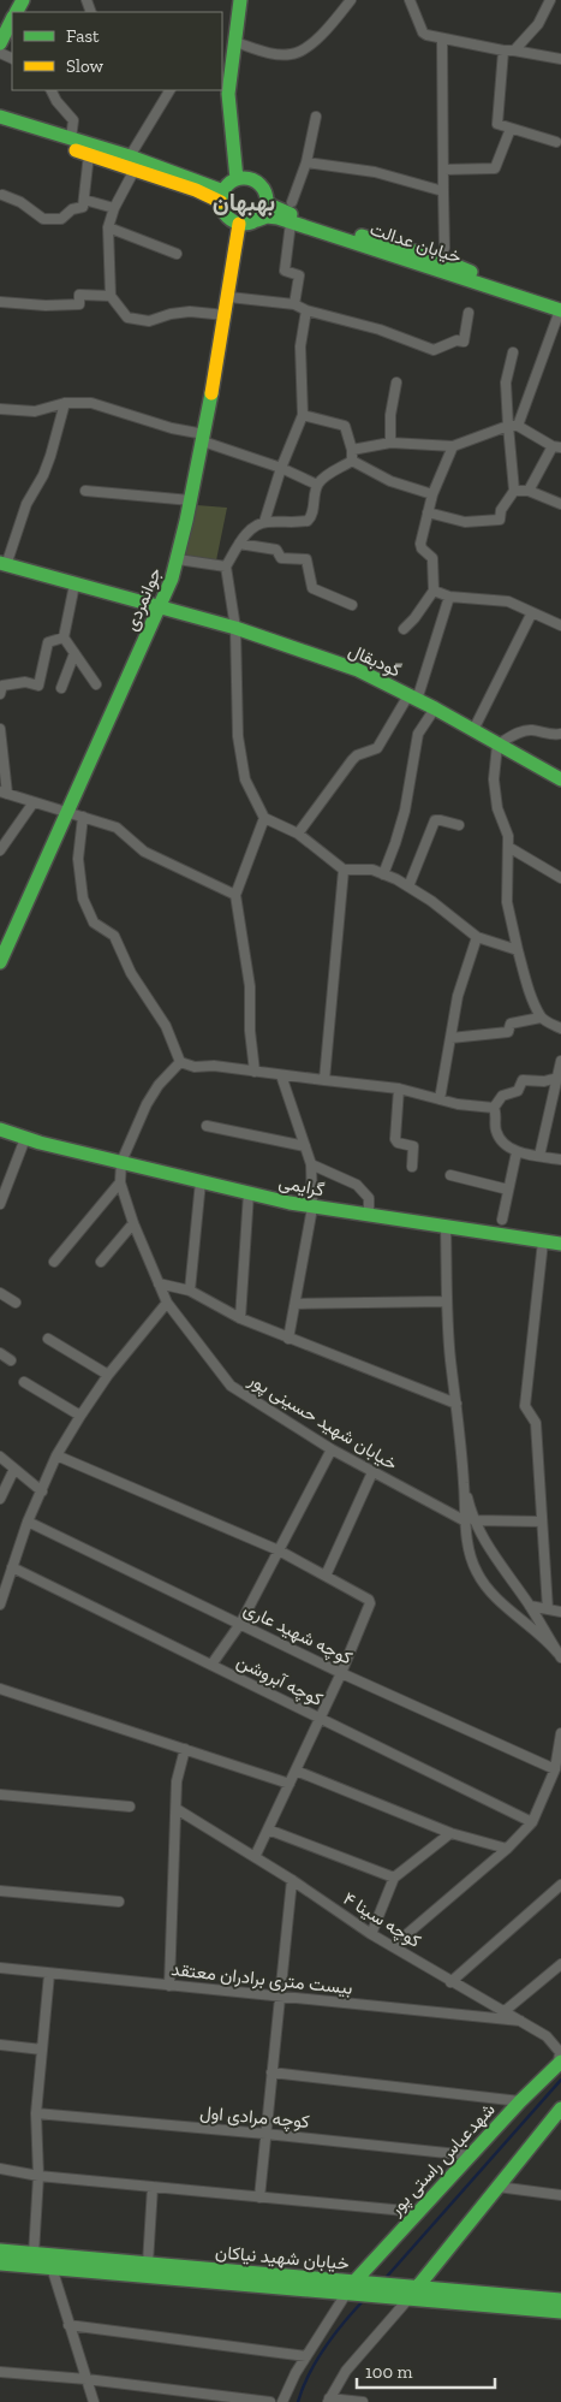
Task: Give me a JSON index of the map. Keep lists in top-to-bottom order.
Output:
{
  "streets": {
    "main road": [
      "خیابان عدالت",
      "جوانمردی",
      "گودبقال",
      "گرایمی",
      "شهدعباس راستی پور",
      "خیابان شهید نیاکان"
    ],
    "street": [
      "خیابان شهید حسینی پور",
      "کوچه شهید عاری",
      "کوچه آبروشن",
      "کوچه سینا ۴",
      "بیست متری برادران معتقد",
      "کوچه مرادی اول"
    ]
  },
  "crossings": [
    ["خیابان عدالت", "جوانمردی"],
    ["جوانمردی", "گودبقال"],
    ["گرایمی", "خیابان شهید حسینی پور"],
    ["کوچه سینا ۴", "بیست متری برادران معتقد"],
    ["کوچه سینا ۴", "شهدعباس راستی پور"],
    ["کوچه مرادی اول", "شهدعباس راستی پور"],
    ["شهدعباس راستی پور", "خیابان شهید نیاکان"]
  ],
  "districts": ["بهبهان"],
  "legend": ["Fast", "Slow"],
  "scale_bar": "100 m"
}
